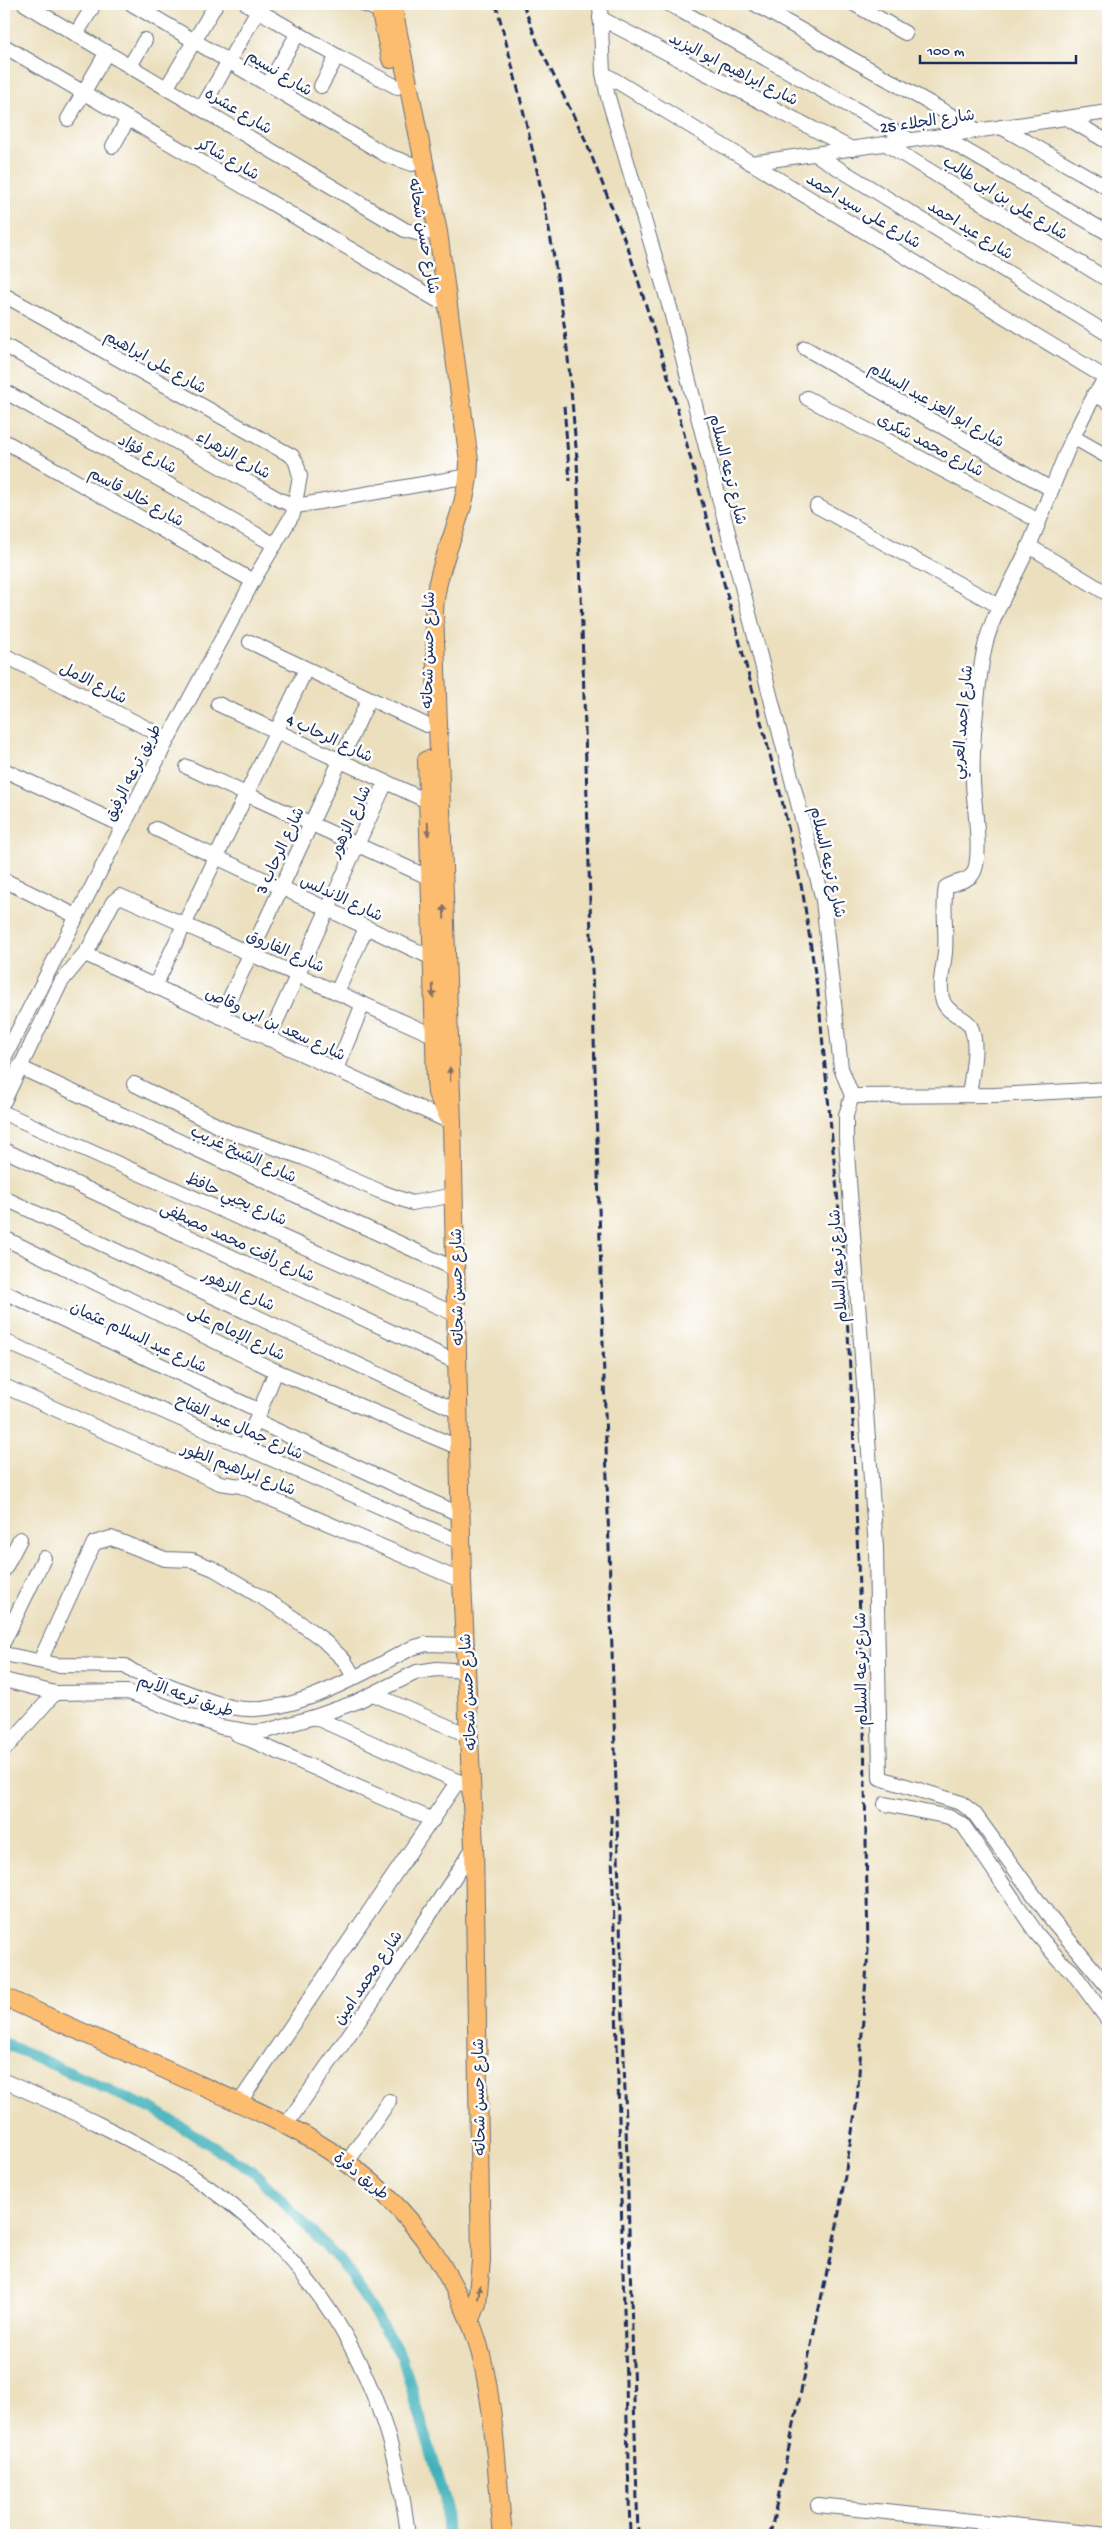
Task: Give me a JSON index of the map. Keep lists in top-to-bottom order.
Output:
{
  "streets": {
    "main road": ["شارع حسن شحاته", "طريق دفرة"],
    "street": [
      "شارع ابراهيم ابو اليزيد",
      "شارع نسيم",
      "شارع عشره",
      "شارع الجلاء 25",
      "شارع شاكر",
      "شارع على بن ابى طالب",
      "شارع على سيد احمد",
      "شارع عيد احمد",
      "شارع على ابراهيم",
      "شارع ابو العز عبد السلام",
      "شارع محمد شكرى",
      "شارع فؤاد",
      "شارع الزهراء",
      "شارع ترعه السلام",
      "شارع خالد قاسم",
      "شارع الامل",
      "شارع احمد العربي",
      "شارع الرحاب 4",
      "طريق ترعه الرفيق",
      "شارع الزهور",
      "شارع الرحاب 3",
      "شارع الاندلس",
      "شارع الفاروق",
      "شارع سعد بن ابى وقاص",
      "شارع الشيخ غريب",
      "شارع يحيي حافظ",
      "شارع رأفت محمد مصطفى",
      "شارع الإمام على",
      "شارع عبد السلام عثمان",
      "شارع جمال عبد الفتاح",
      "شارع ابراهيم الطور",
      "طريق ترعه الآيم",
      "شارع محمد امين"
    ]
  },
  "crossings": [
    ["شارع ابراهيم ابو اليزيد", "شارع الجلاء 25"],
    ["شارع ابراهيم ابو اليزيد", "شارع ترعه السلام"],
    ["شارع نسيم", "شارع حسن شحاته"],
    ["شارع عشره", "شارع حسن شحاته"],
    ["شارع الجلاء 25", "شارع على بن ابى طالب"],
    ["شارع الجلاء 25", "شارع على سيد احمد"],
    ["شارع الجلاء 25", "شارع عيد احمد"],
    ["شارع شاكر", "شارع حسن شحاته"],
    ["شارع على سيد احمد", "شارع ترعه السلام"],
    ["شارع على سيد احمد", "شارع احمد العربي"],
    ["شارع حسن شحاته", "شارع الرحاب 4"],
    ["شارع حسن شحاته", "شارع الزهور"],
    ["شارع حسن شحاته", "شارع الاندلس"],
    ["شارع حسن شحاته", "شارع الفاروق"],
    ["شارع حسن شحاته", "شارع سعد بن ابى وقاص"],
    ["شارع حسن شحاته", "شارع الشيخ غريب"],
    ["شارع حسن شحاته", "شارع يحيي حافظ"],
    ["شارع حسن شحاته", "شارع رأفت محمد مصطفى"],
    ["شارع حسن شحاته", "شارع الإمام على"],
    ["شارع حسن شحاته", "شارع عبد السلام عثمان"],
    ["شارع حسن شحاته", "شارع جمال عبد الفتاح"],
    ["شارع حسن شحاته", "شارع ابراهيم الطور"],
    ["شارع حسن شحاته", "طريق ترعه الآيم"],
    ["شارع حسن شحاته", "شارع محمد امين"],
    ["شارع حسن شحاته", "طريق دفرة"],
    ["شارع على ابراهيم", "طريق ترعه الرفيق"],
    ["شارع ابو العز عبد السلام", "شارع احمد العربي"],
    ["شارع محمد شكرى", "شارع احمد العربي"],
    ["شارع فؤاد", "طريق ترعه الرفيق"],
    ["شارع الزهراء", "طريق ترعه الرفيق"],
    ["شارع خالد قاسم", "طريق ترعه الرفيق"],
    ["شارع الامل", "طريق ترعه الرفيق"],
    ["شارع الرحاب 4", "شارع الزهور"],
    ["شارع الرحاب 4", "شارع الرحاب 3"],
    ["شارع الزهور", "شارع الاندلس"],
    ["شارع الزهور", "شارع الفاروق"],
    ["شارع الزهور", "شارع سعد بن ابى وقاص"],
    ["شارع الرحاب 3", "شارع الاندلس"],
    ["شارع الرحاب 3", "شارع الفاروق"],
    ["شارع الرحاب 3", "شارع سعد بن ابى وقاص"],
    ["شارع الفاروق", "شارع سعد بن ابى وقاص"],
    ["شارع محمد امين", "طريق دفرة"]
  ],
  "scale_bar": "100 m"
}
